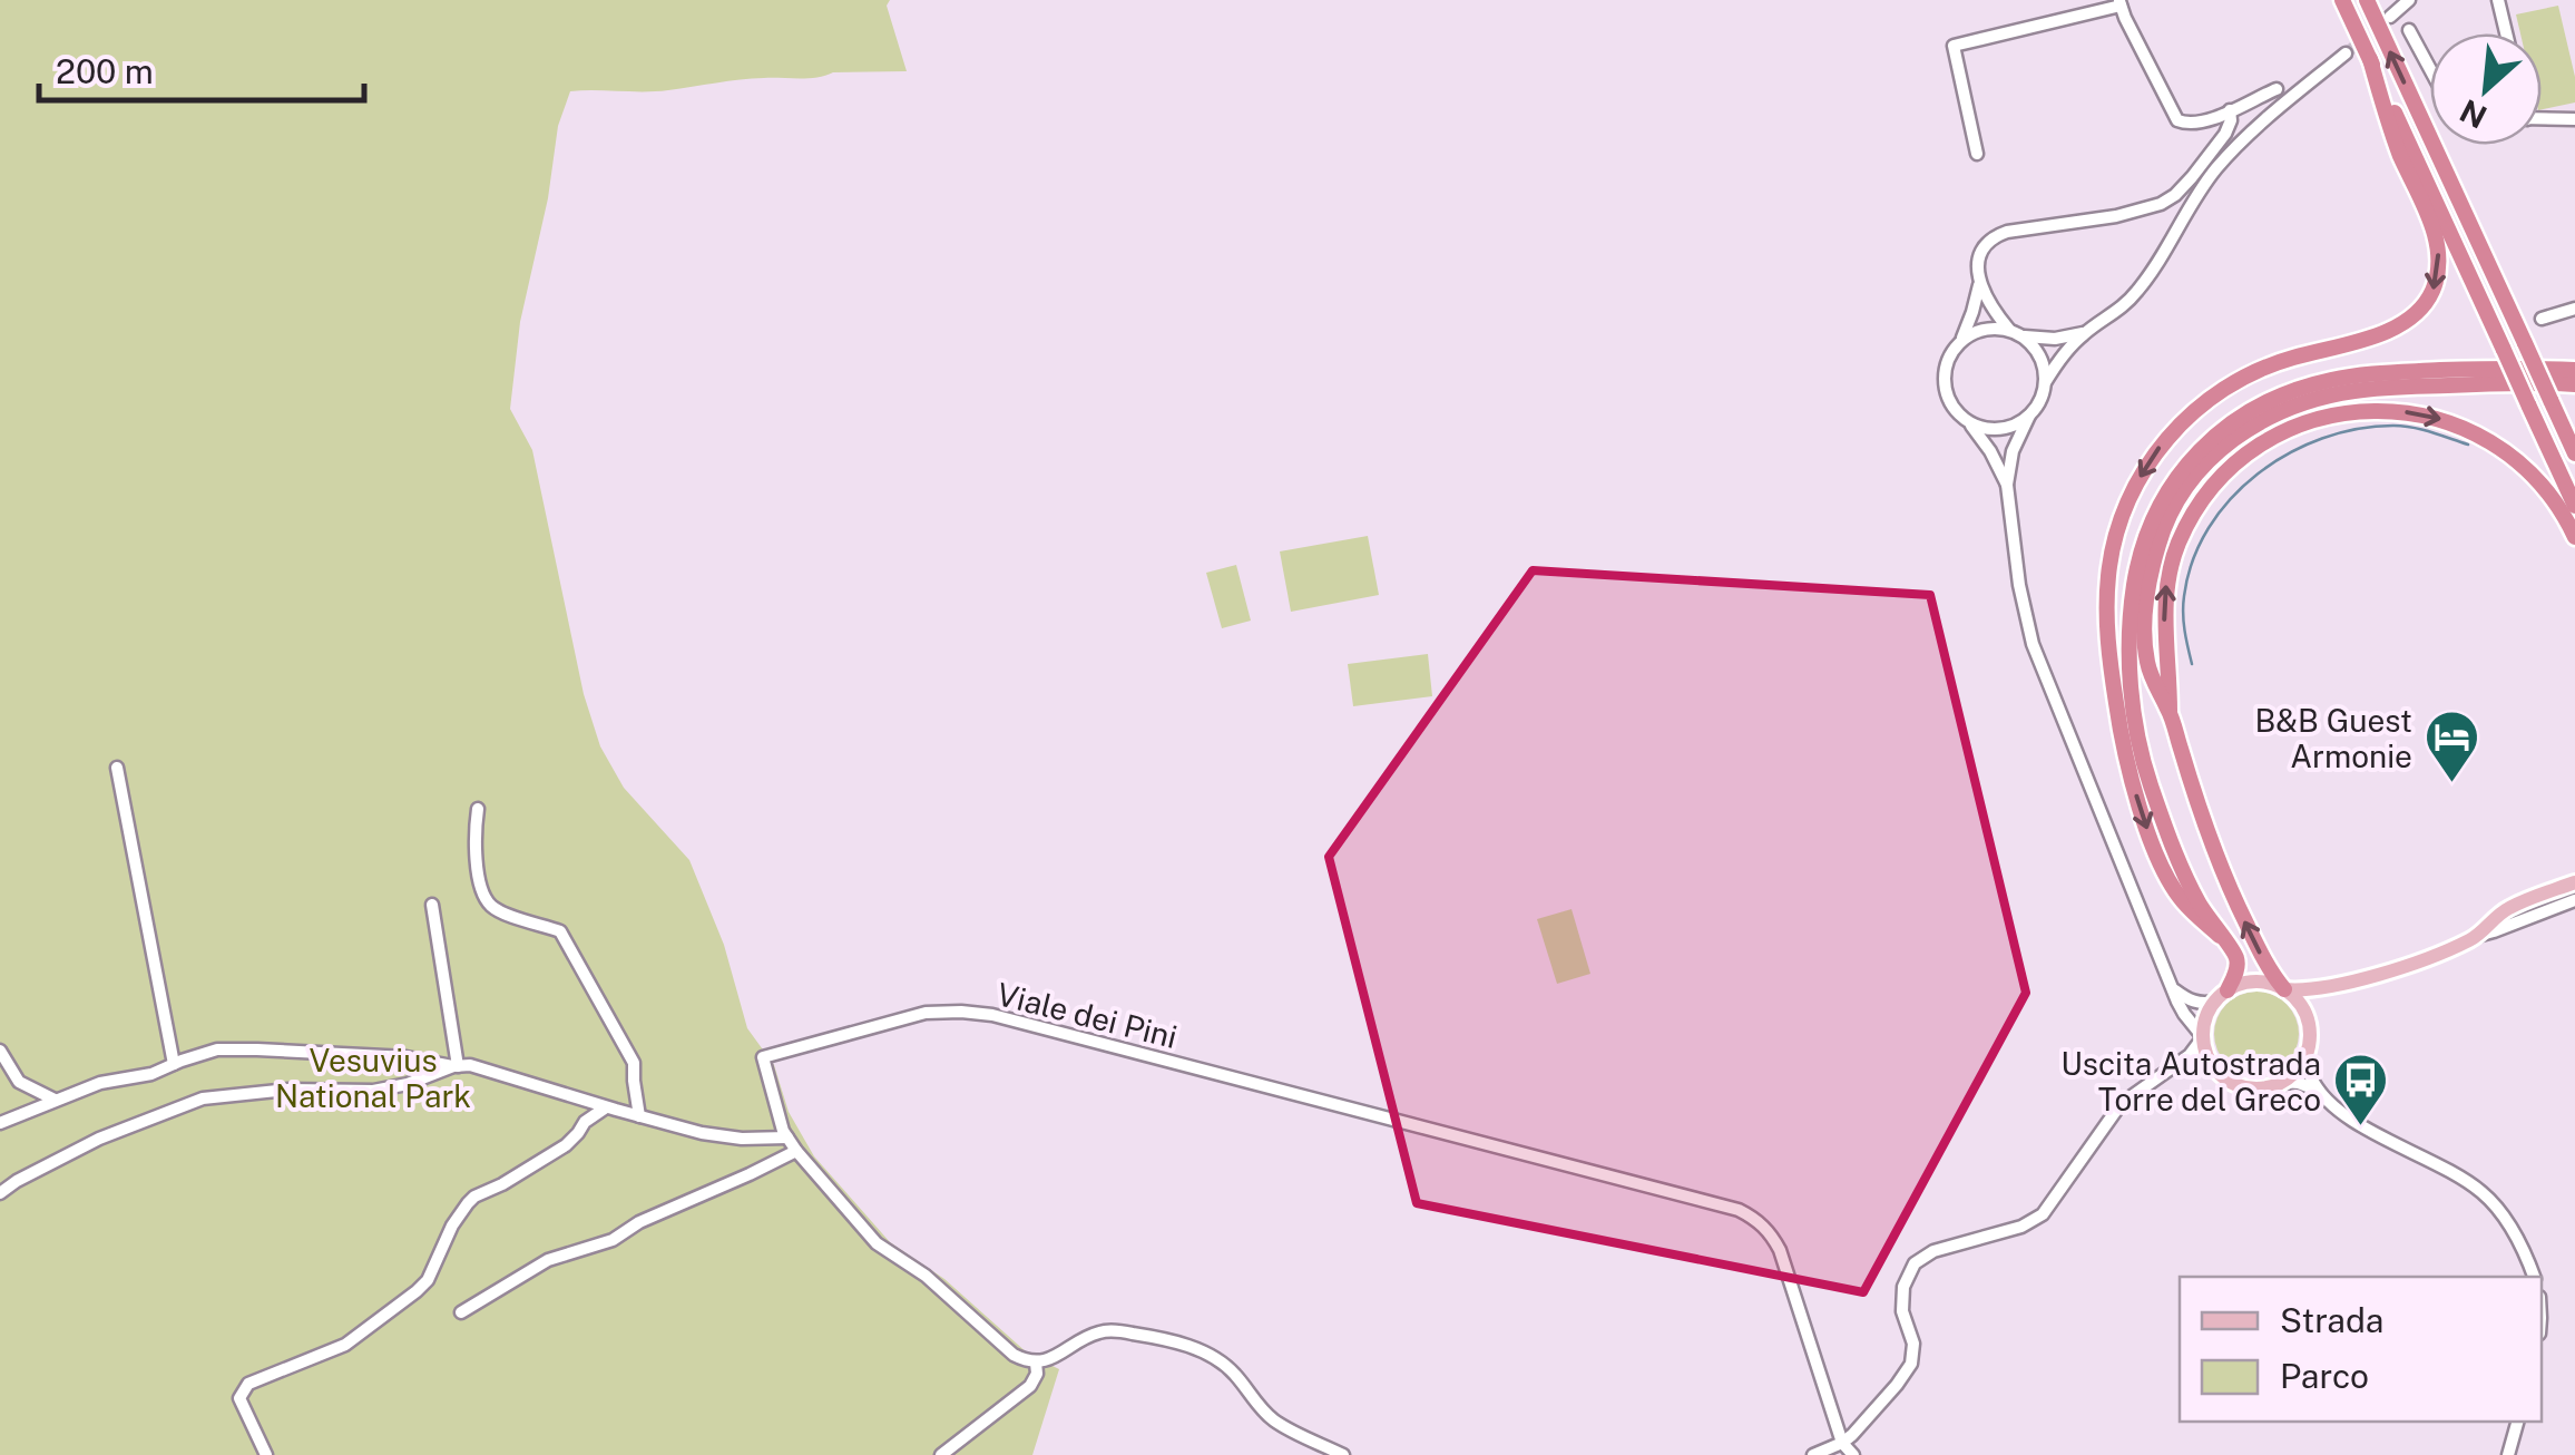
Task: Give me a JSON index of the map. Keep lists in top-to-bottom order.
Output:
{
  "streets": {
    "street": ["Viale dei Pini"]
  },
  "parks": ["Vesuvius National Park"],
  "places": {
    "hotel": ["B&B Guest Armonie"],
    "bus stop": ["Uscita Autostrada Torre del Greco"]
  },
  "legend": ["Strada", "Parco"],
  "scale_bar": "200 m",
  "north": "bottom left"
}
